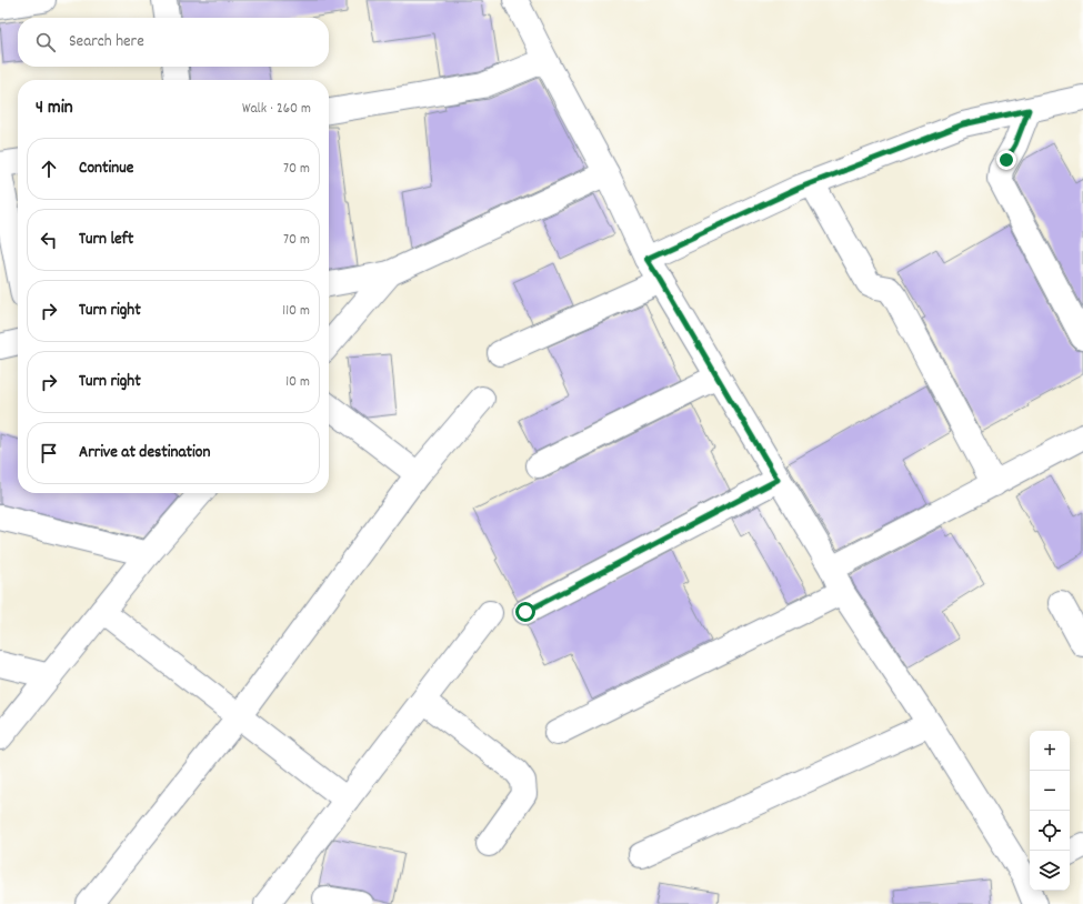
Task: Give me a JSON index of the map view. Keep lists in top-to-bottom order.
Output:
{
  "page": {
    "search": "Search here",
    "heading": ["4 min", "Walk · 260 m"],
    "list": [
      ["Continue", "70 m"],
      ["Turn left", "70 m"],
      ["Turn right", "110 m"],
      ["Turn right", "10 m"],
      "Arrive at destination"
    ],
    "map_buttons": ["+", "−"]
  }
}
